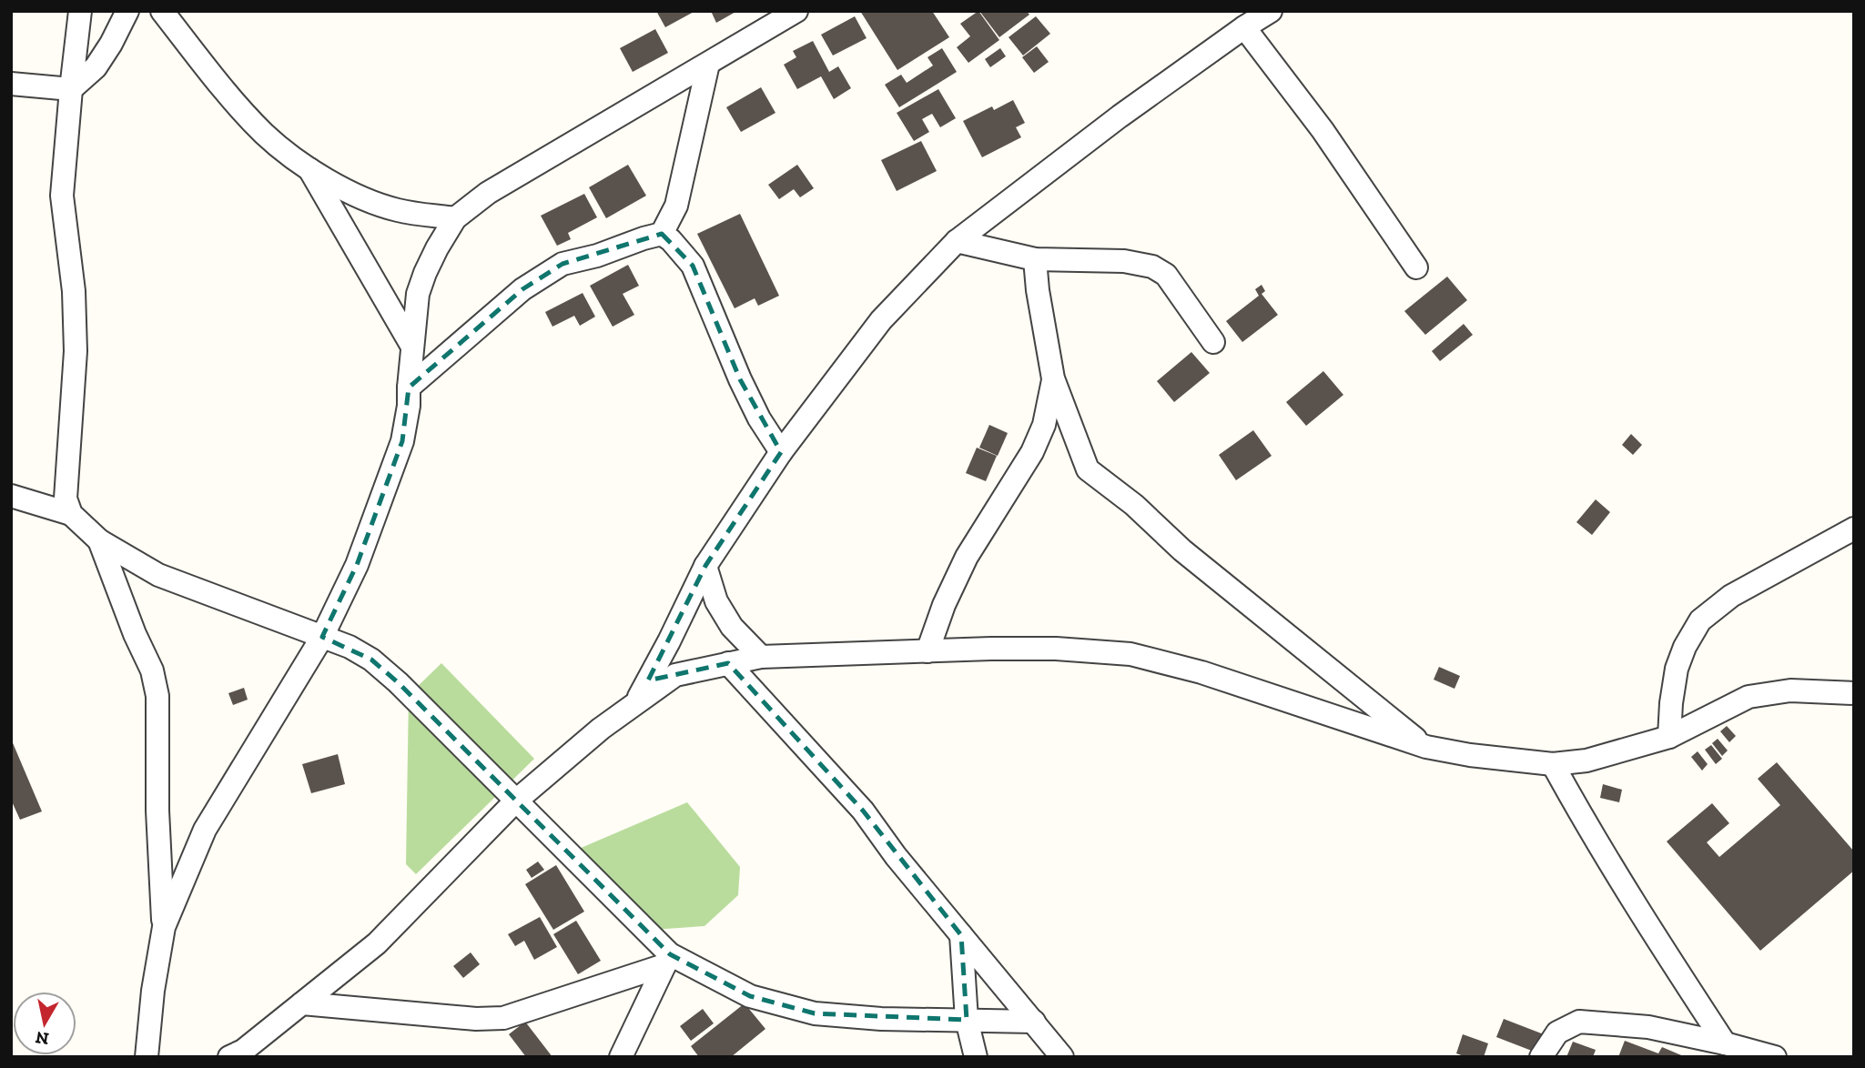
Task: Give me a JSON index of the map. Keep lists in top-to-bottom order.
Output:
{
  "north": "bottom"
}
